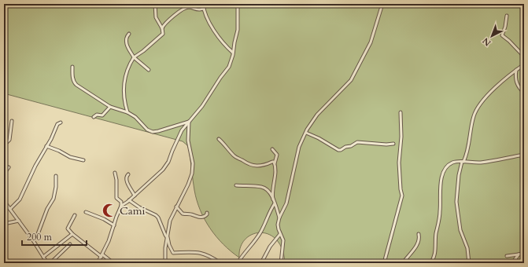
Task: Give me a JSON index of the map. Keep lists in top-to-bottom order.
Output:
{
  "places": {
    "mosque": ["Cami"]
  },
  "scale_bar": "200 m",
  "north": "bottom left"
}
